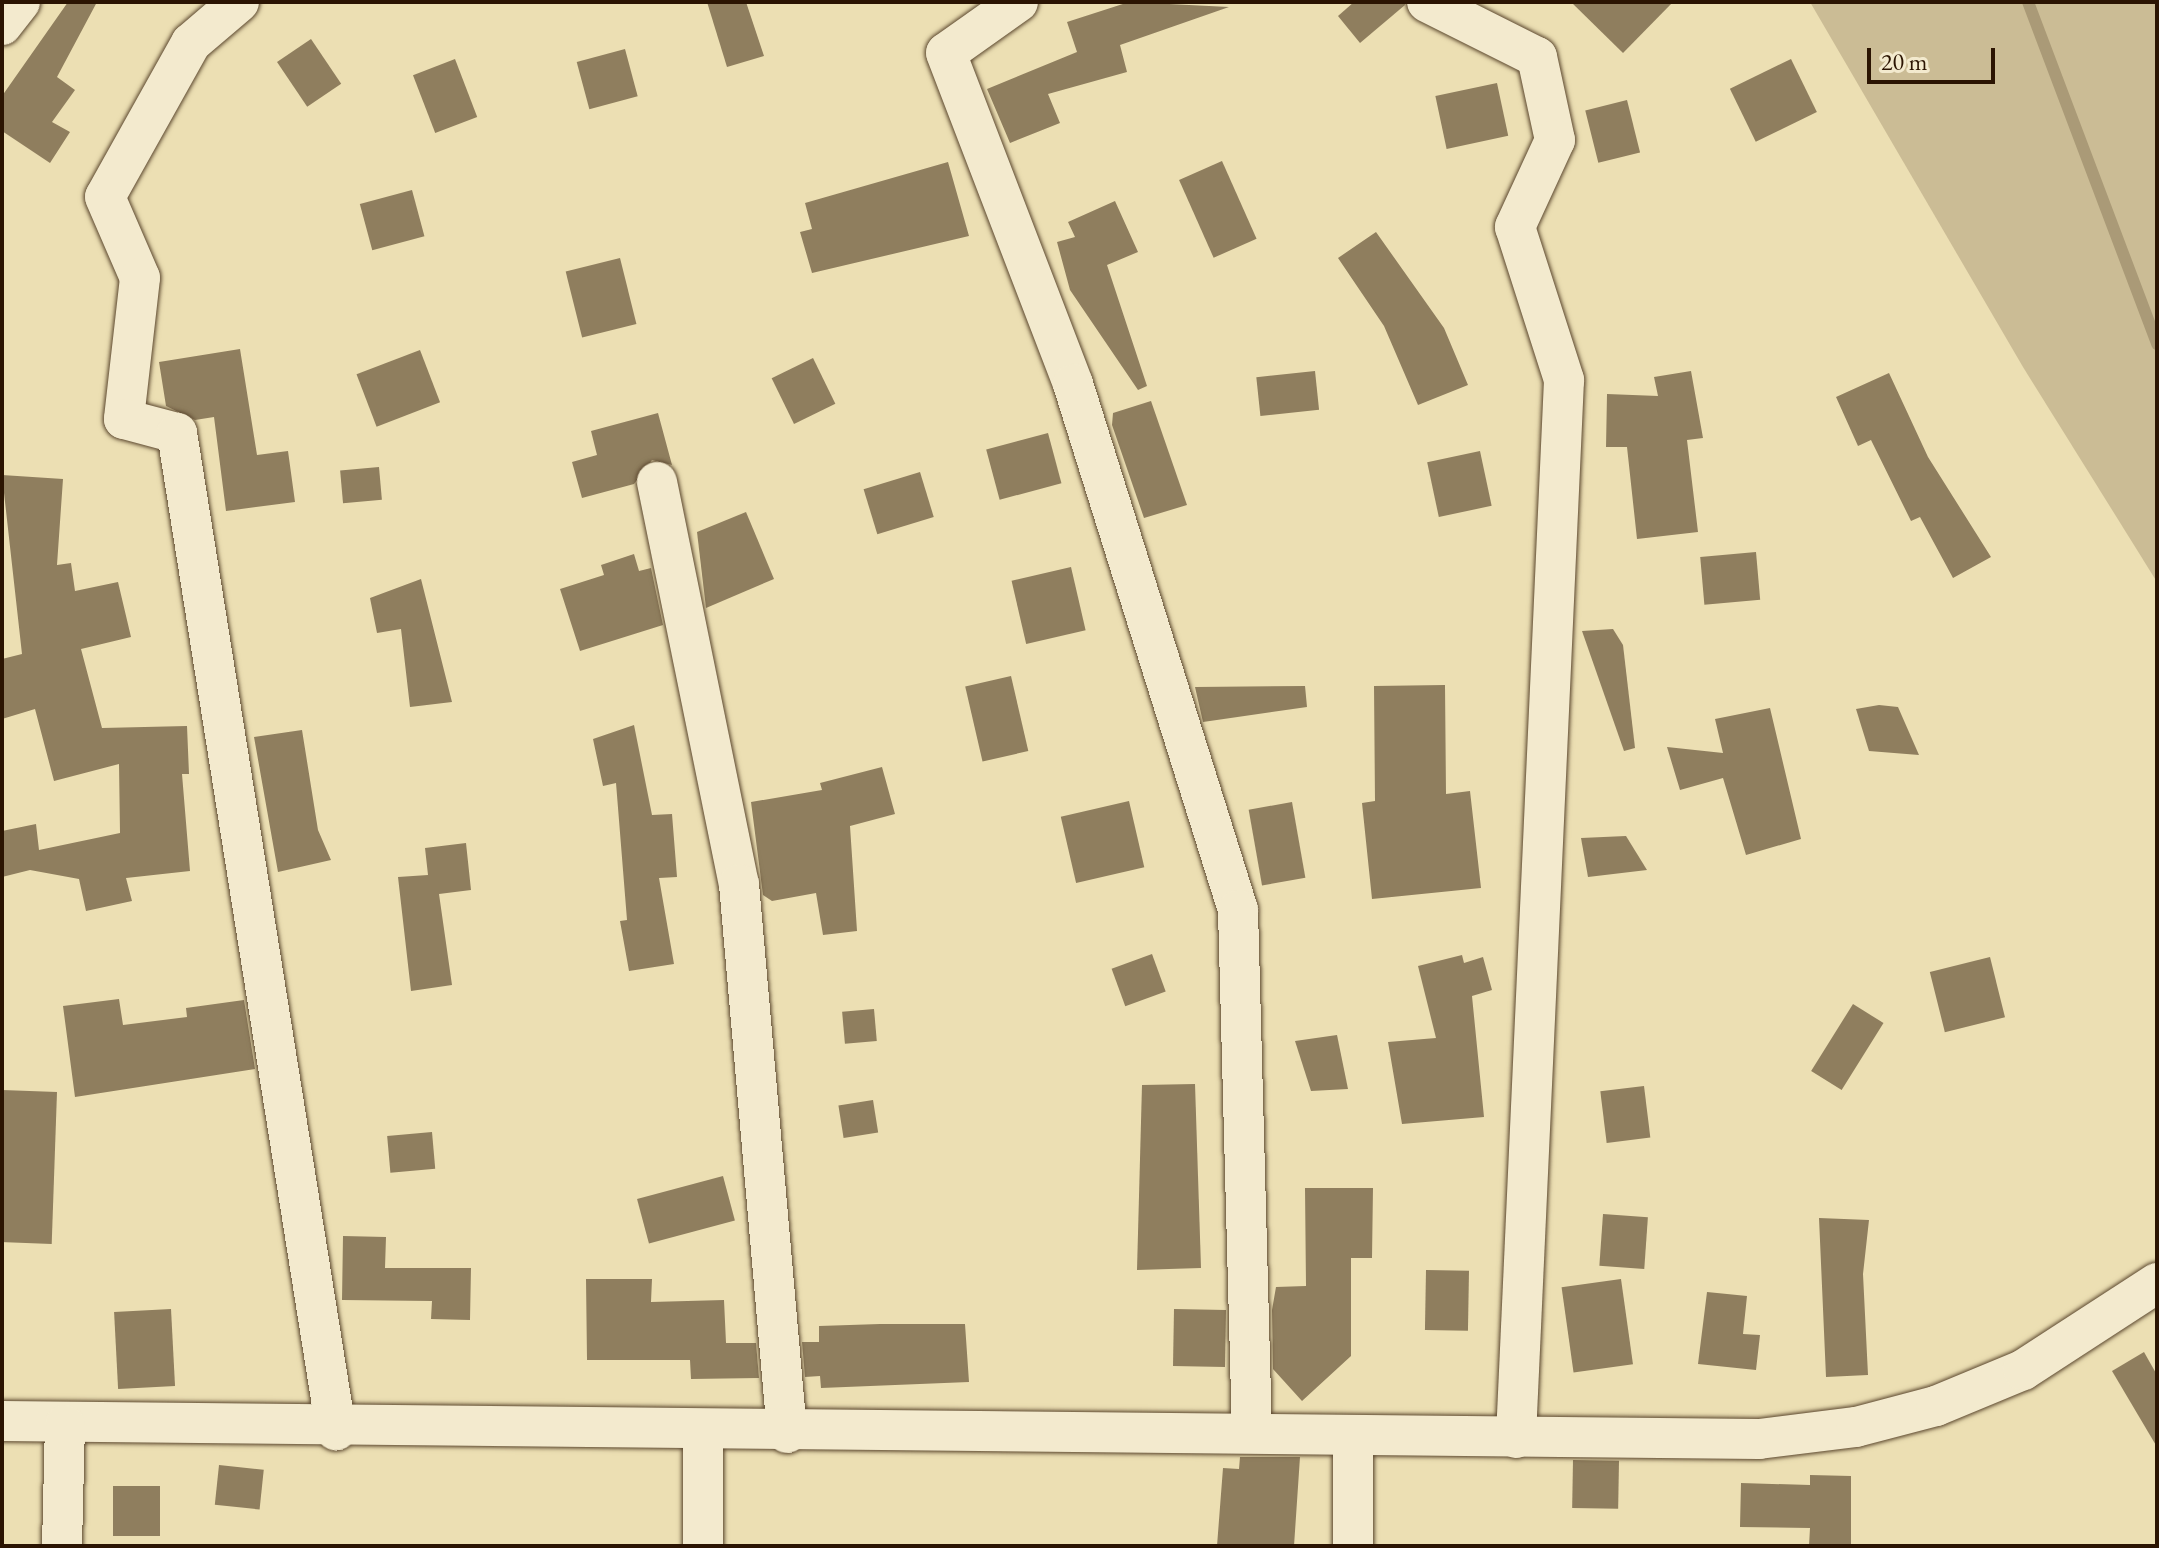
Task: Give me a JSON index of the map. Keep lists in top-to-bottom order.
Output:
{
  "scale_bar": "20 m"
}
